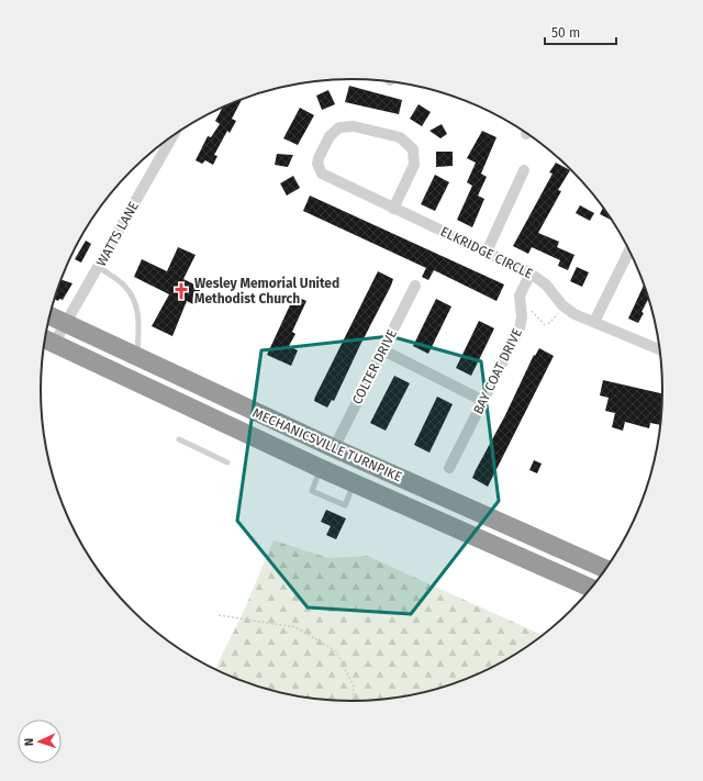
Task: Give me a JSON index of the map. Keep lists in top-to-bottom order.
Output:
{
  "streets": {
    "highway": ["MECHANICSVILLE TURNPIKE"],
    "street": [
      "WATTS LANE",
      "ELKRIDGE CIRCLE",
      "COLTER DRIVE",
      "BAY COAT DRIVE"
    ]
  },
  "crossings": [
    ["WATTS LANE", "MECHANICSVILLE TURNPIKE"],
    ["ELKRIDGE CIRCLE", "BAY COAT DRIVE"],
    ["COLTER DRIVE", "MECHANICSVILLE TURNPIKE"]
  ],
  "places": {
    "church": ["Wesley Memorial United Methodist Church"]
  },
  "scale_bar": "50 m",
  "north": "left"
}
